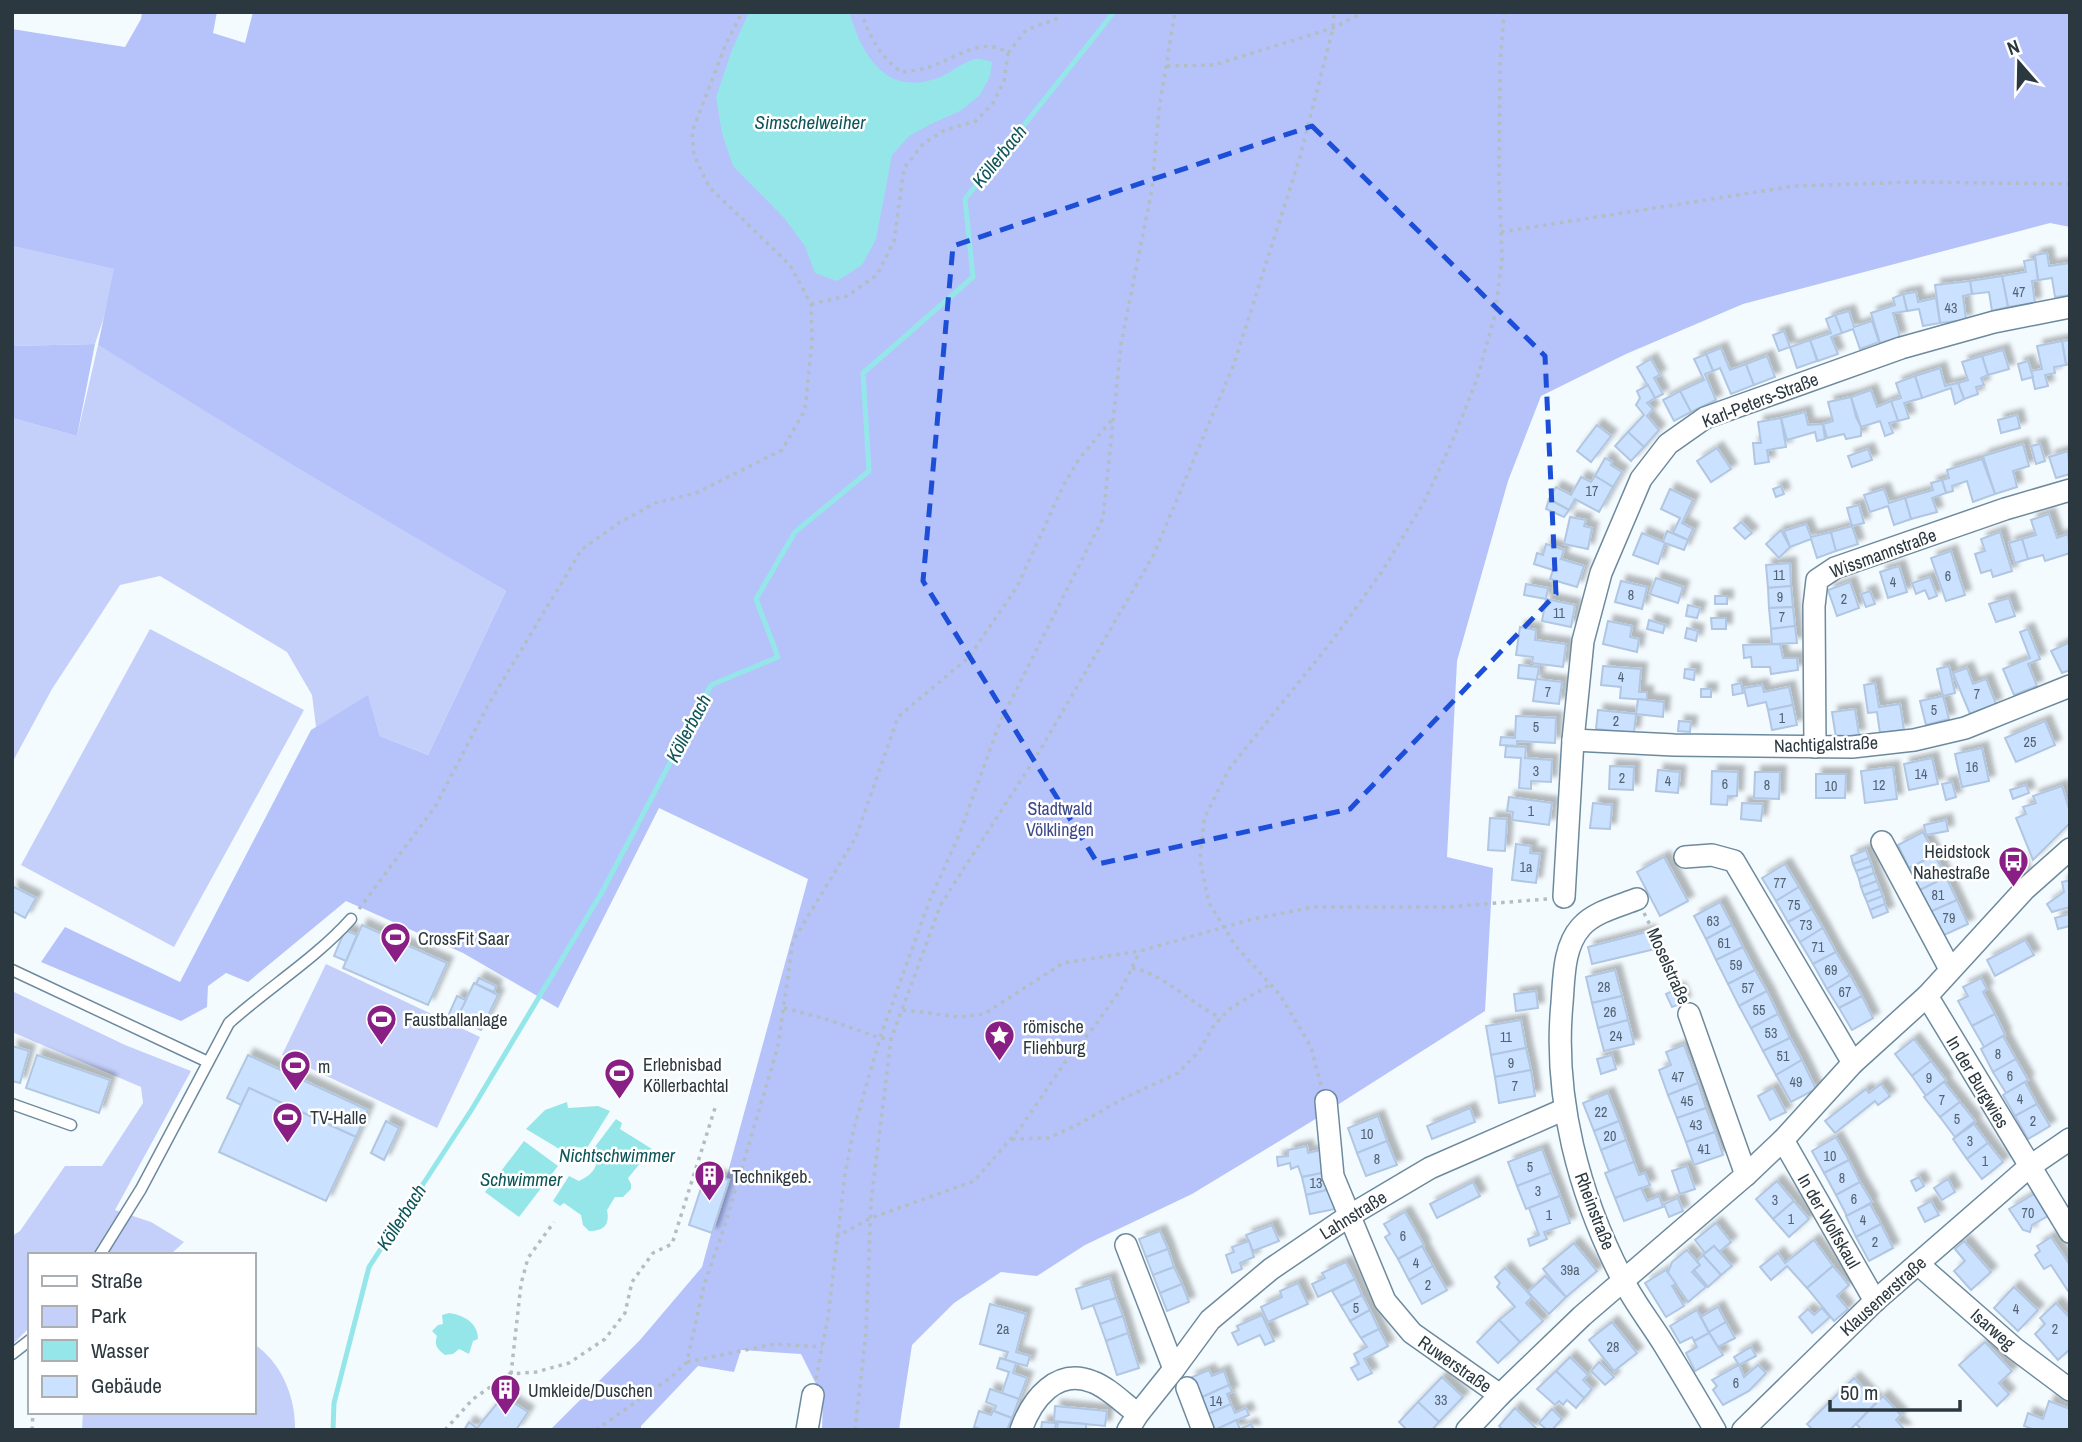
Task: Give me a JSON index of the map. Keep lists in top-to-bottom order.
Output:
{
  "streets": {
    "street": [
      "Karl-Peters-Straße",
      "Wissmannstraße",
      "Nachtigalstraße",
      "Moselstraße",
      "In der Burgwies",
      "Rheinstraße",
      "Lahnstraße",
      "In der Wolfskaul",
      "Klausenerstraße",
      "Isarweg",
      "Ruwerstraße"
    ]
  },
  "crossings": [
    ["Karl-Peters-Straße", "Nachtigalstraße"],
    ["Wissmannstraße", "Nachtigalstraße"],
    ["Moselstraße", "Rheinstraße"],
    ["In der Burgwies", "Klausenerstraße"],
    ["Rheinstraße", "Lahnstraße"],
    ["Lahnstraße", "Ruwerstraße"],
    ["In der Wolfskaul", "Klausenerstraße"],
    ["Klausenerstraße", "Isarweg"]
  ],
  "water": [
    "Simschelweiher",
    "Köllerbach",
    "Nichtschwimmer",
    "Schwimmer"
  ],
  "parks": ["Stadtwald Völklingen"],
  "places": {
    "bus stop": ["Heidstock Nahestraße"],
    "sports": [
      "CrossFit Saar",
      "Faustballanlage",
      "m",
      "Erlebnisbad Köllerbachtal",
      "TV-Halle"
    ],
    "place": ["römische Fliehburg"],
    "building": ["Technikgeb.", "Umkleide/Duschen"]
  },
  "house_numbers": [
    "47",
    "43",
    "17",
    "11",
    "6",
    "4",
    "8",
    "9",
    "2",
    "11",
    "7",
    "4",
    "7",
    "7",
    "5",
    "1",
    "2",
    "5",
    "25",
    "16",
    "3",
    "14",
    "2",
    "4",
    "6",
    "8",
    "12",
    "10",
    "1",
    "1a",
    "77",
    "81",
    "75",
    "79",
    "63",
    "73",
    "61",
    "71",
    "59",
    "69",
    "28",
    "57",
    "67",
    "55",
    "26",
    "53",
    "24",
    "11",
    "8",
    "51",
    "9",
    "6",
    "47",
    "9",
    "49",
    "7",
    "4",
    "7",
    "45",
    "22",
    "5",
    "2",
    "43",
    "10",
    "20",
    "3",
    "41",
    "10",
    "8",
    "1",
    "5",
    "8",
    "13",
    "3",
    "6",
    "3",
    "70",
    "1",
    "1",
    "4",
    "6",
    "2",
    "4",
    "39a",
    "2",
    "5",
    "4",
    "2a",
    "2",
    "28",
    "6",
    "33",
    "14"
  ],
  "legend": [
    "Straße",
    "Park",
    "Wasser",
    "Gebäude"
  ],
  "scale_bar": "50 m",
  "north": "top"
}
